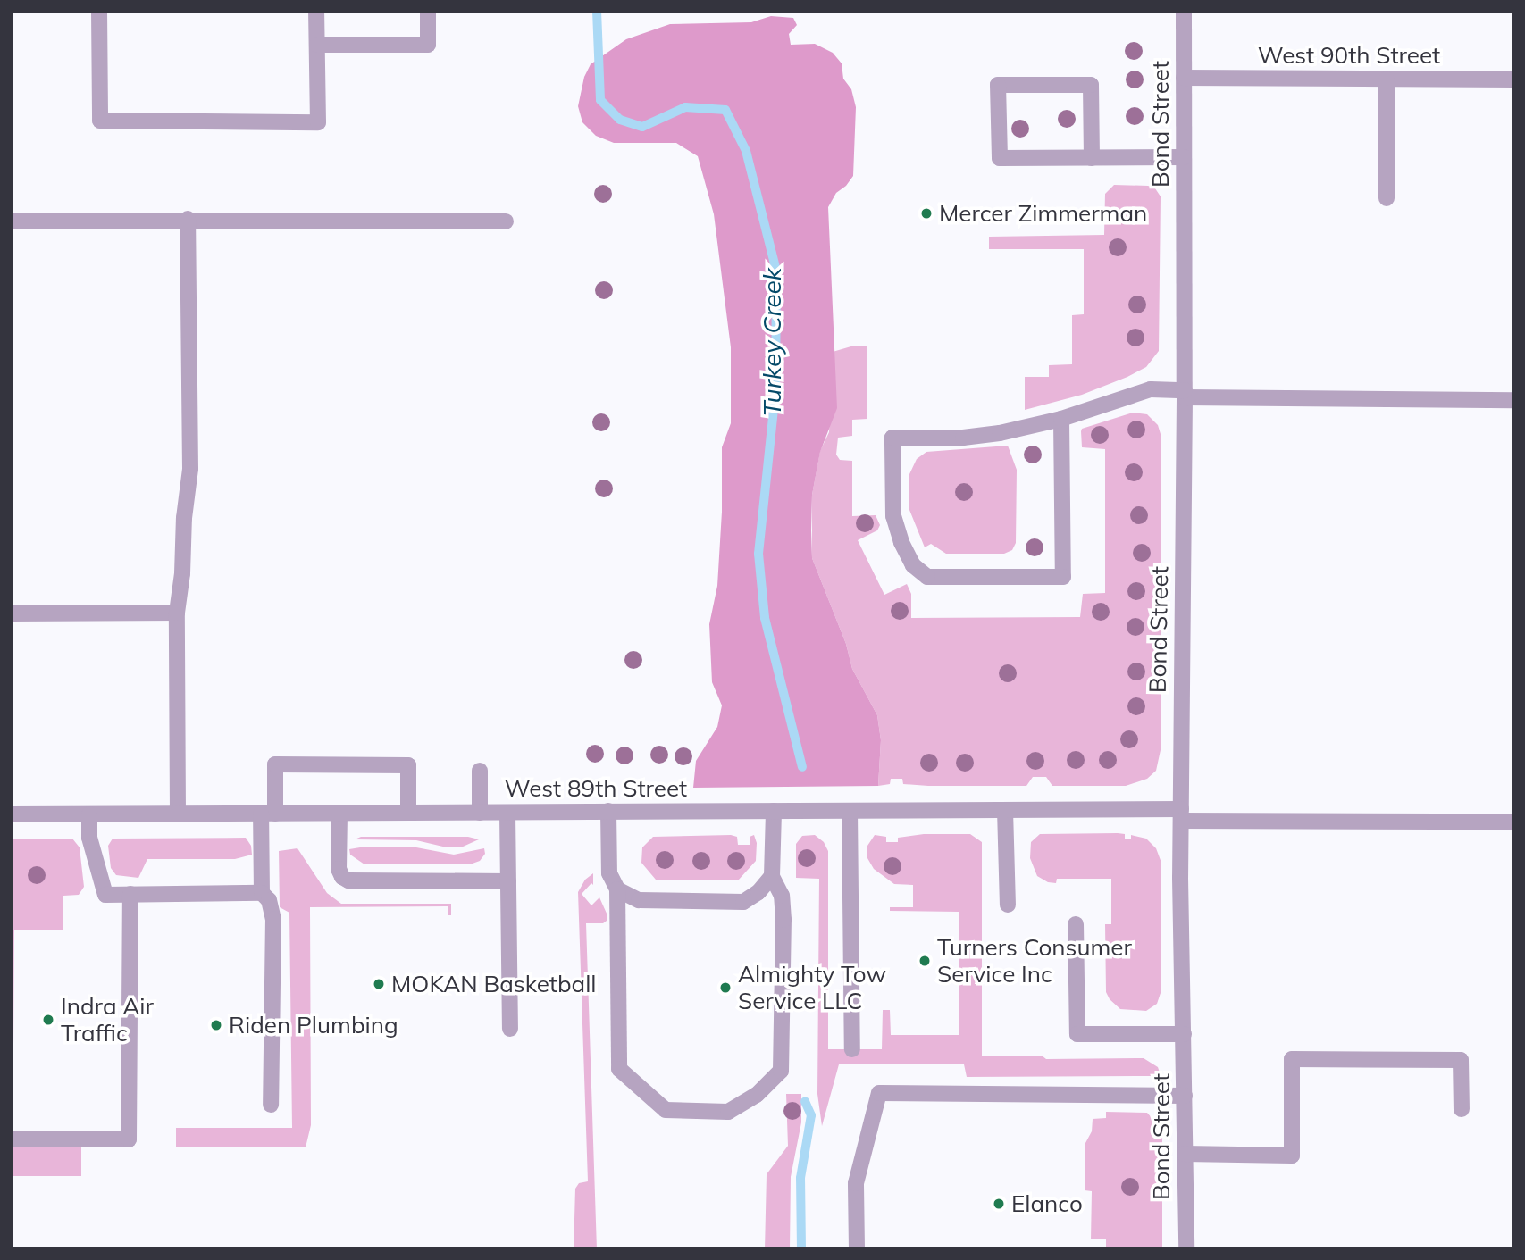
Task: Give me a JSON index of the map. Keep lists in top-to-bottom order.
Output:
{
  "streets": {
    "street": ["West 90th Street", "Bond Street", "West 89th Street"]
  },
  "crossings": [
    ["West 90th Street", "Bond Street"],
    ["Bond Street", "West 89th Street"]
  ],
  "water": ["Turkey Creek"],
  "places": [
    "Mercer Zimmerman",
    "Turners Consumer Service Inc",
    "MOKAN Basketball",
    "Almighty Tow Service LLC",
    "Indra Air Traffic",
    "Riden Plumbing",
    "Elanco"
  ]
}
